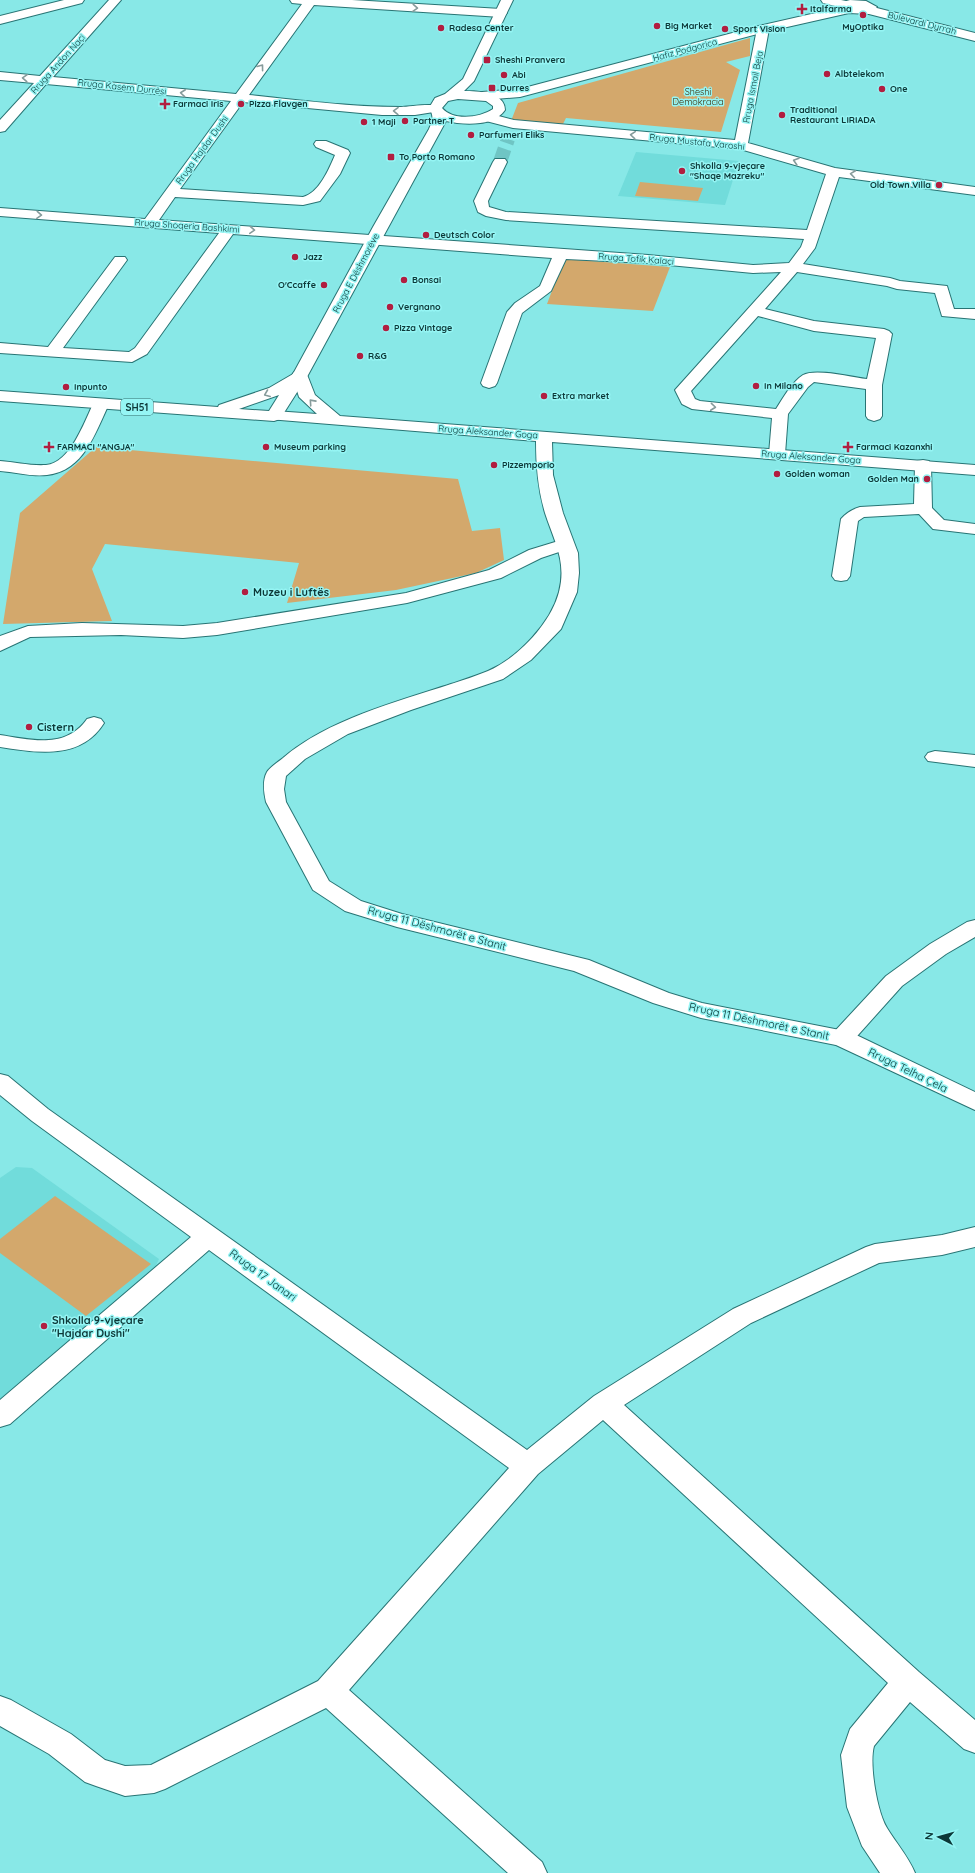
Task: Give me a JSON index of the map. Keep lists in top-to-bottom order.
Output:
{
  "streets": {
    "street": [
      "Bulevardi Dyrrah",
      "Hafiz Podgorica",
      "Rruga Andon Naçi",
      "Rruga Kasem Durrësi",
      "Rruga Ismail Beja",
      "Rruga Mustafa Varoshi",
      "Rruga Hajdar Dushi",
      "Rruga Shoqeria Bashkimi",
      "Rruga Tofik Kalaçi",
      "Rruga E Dëshmorëve",
      "SH51",
      "Rruga Aleksander Goga",
      "Rruga 11 Dëshmorët e Stanit",
      "Rruga Telha Çela",
      "Rruga 17 Janari"
    ]
  },
  "crossings": [
    ["Hafiz Podgorica", "Rruga Ismail Beja"],
    ["Hafiz Podgorica", "Rruga Mustafa Varoshi"],
    ["Rruga Andon Naçi", "Rruga Kasem Durrësi"],
    ["Rruga Kasem Durrësi", "Rruga Hajdar Dushi"],
    ["Rruga Kasem Durrësi", "Rruga E Dëshmorëve"],
    ["Rruga Ismail Beja", "Rruga Mustafa Varoshi"],
    ["Rruga Hajdar Dushi", "Rruga Shoqeria Bashkimi"],
    ["Rruga Shoqeria Bashkimi", "Rruga Tofik Kalaçi"],
    ["Rruga Shoqeria Bashkimi", "Rruga E Dëshmorëve"],
    ["Rruga Tofik Kalaçi", "Rruga E Dëshmorëve"],
    ["Rruga E Dëshmorëve", "Rruga Aleksander Goga"],
    ["Rruga Aleksander Goga", "Rruga 11 Dëshmorët e Stanit"],
    ["Rruga 11 Dëshmorët e Stanit", "Rruga Telha Çela"]
  ],
  "one_way": ["Rruga Mustafa Varoshi", "Rruga Hajdar Dushi", "Rruga Shoqeria Bashkimi"],
  "parks": ["Sheshi Demokracia"],
  "places": {
    "health": [
      "Italfarma",
      "Farmaci Iris",
      "FARMACI \"ANGJA\"",
      "Farmaci Kazanxhi"
    ],
    "other": [
      "MyOptika",
      "Big Market",
      "Radesa Center",
      "Sport Vision",
      "Albtelekom",
      "Abi",
      "One",
      "Pizza Flavgen",
      "Traditional Restaurant LIRIADA",
      "Partner T",
      "1 Maji",
      "Parfumeri Eliks",
      "Shkolla 9-vjeçare \"Shaqe Mazreku\"",
      "Old Town Villa",
      "Deutsch Color",
      "Jazz",
      "Bonsai",
      "O'Ccaffe",
      "Vergnano",
      "Pizza Vintage",
      "R&G",
      "In Milano",
      "Inpunto",
      "Extra market",
      "Museum parking",
      "Pizzemporio",
      "Golden woman",
      "Golden Man",
      "Muzeu i Luftës",
      "Cistern",
      "Shkolla 9-vjeçare \"Hajdar Dushi\""
    ],
    "transit": ["Sheshi Pranvera", "Durres", "To Porto Romano"]
  },
  "north": "left"
}
